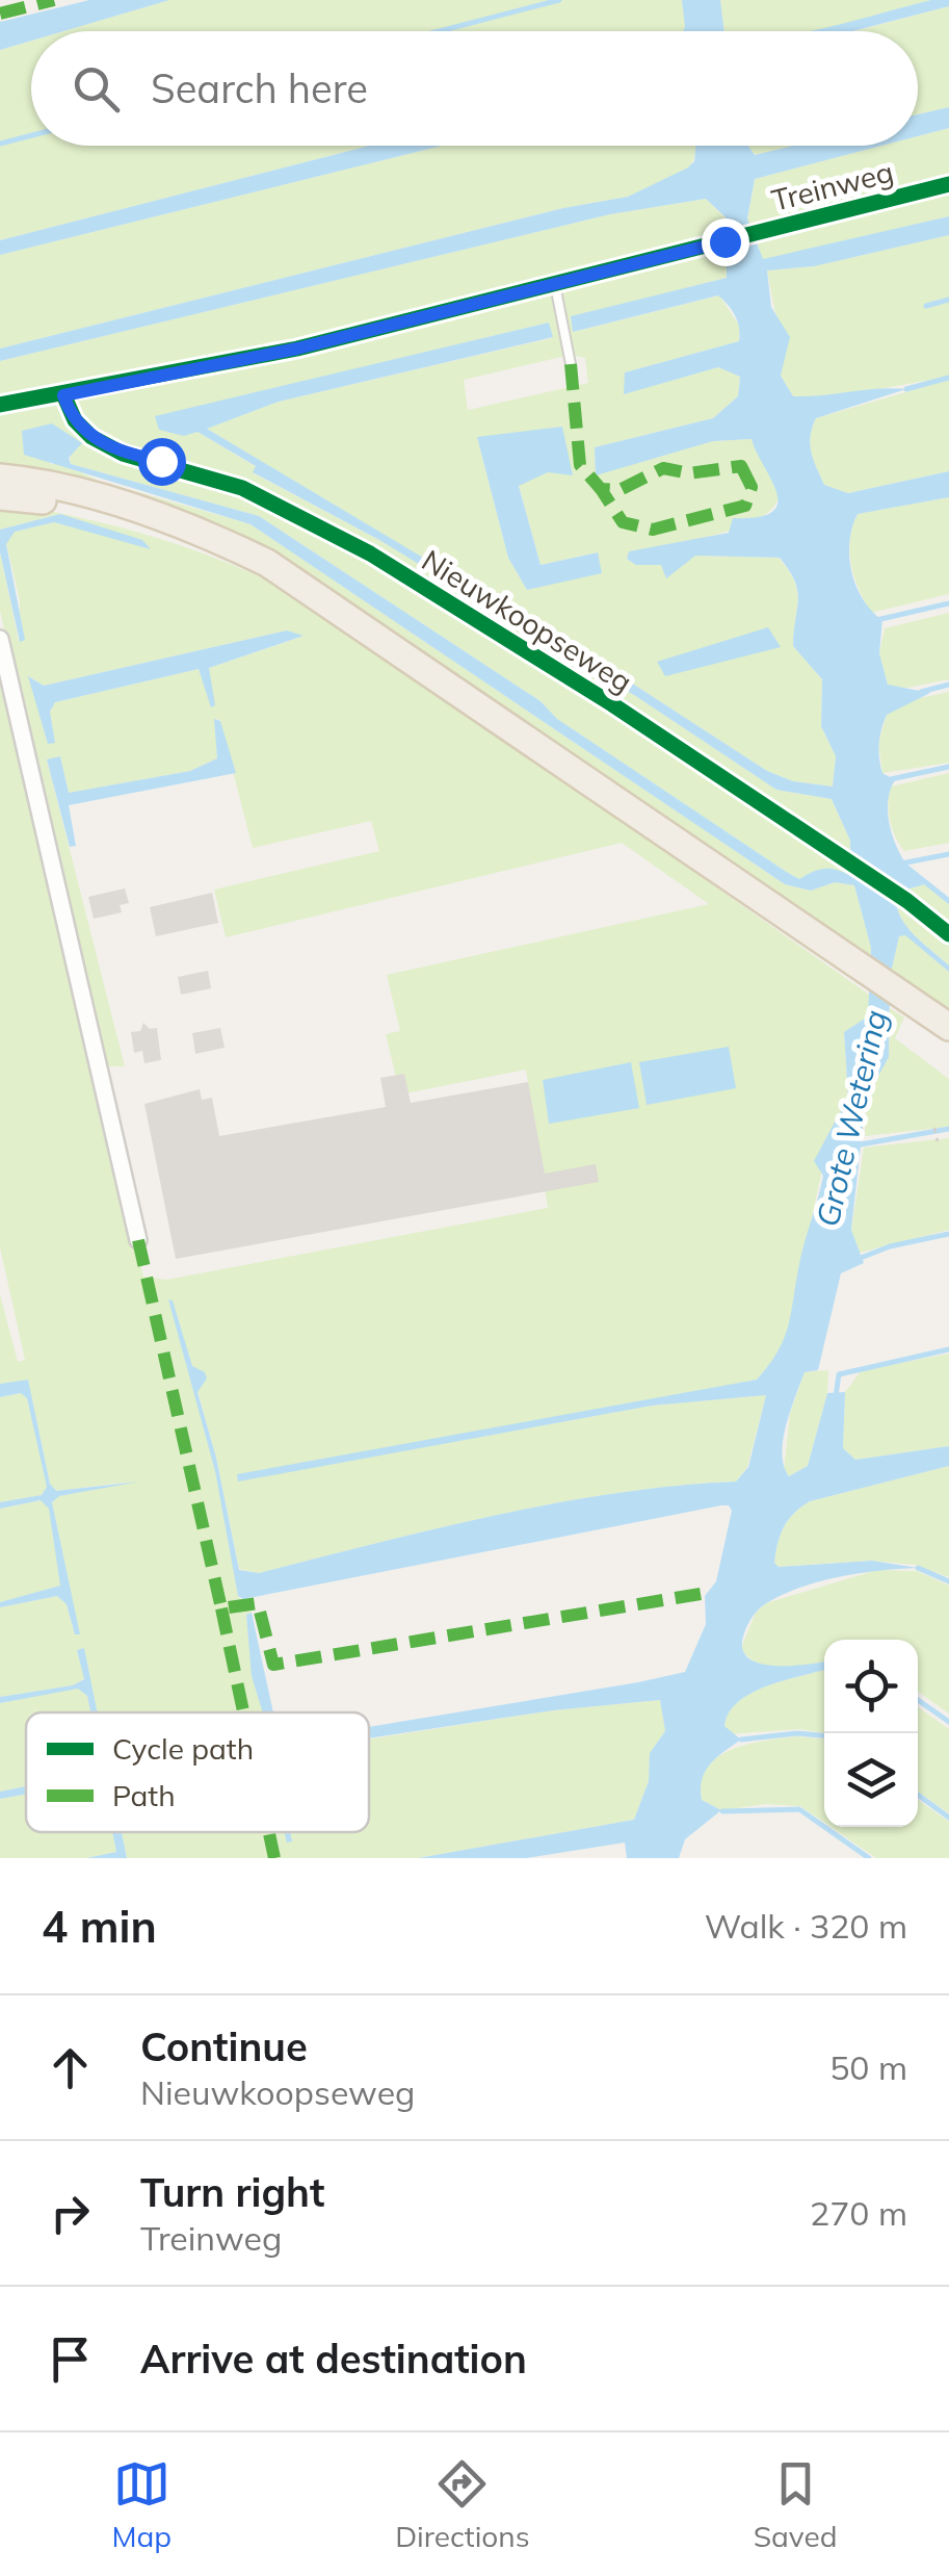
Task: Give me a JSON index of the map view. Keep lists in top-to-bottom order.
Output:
{
  "streets": {
    "street": ["Treinweg"],
    "cycle path": ["Nieuwkoopseweg"]
  },
  "water": ["Grote Wetering"],
  "legend": ["Cycle path", "Path"],
  "page": {
    "search": "Search here",
    "heading": ["4 min", "Walk · 320 m"],
    "list": [
      ["Continue", "Nieuwkoopseweg", "50 m"],
      ["Turn right", "Treinweg", "270 m"],
      "Arrive at destination"
    ],
    "nav": ["Map", "Directions", "Saved"]
  }
}
